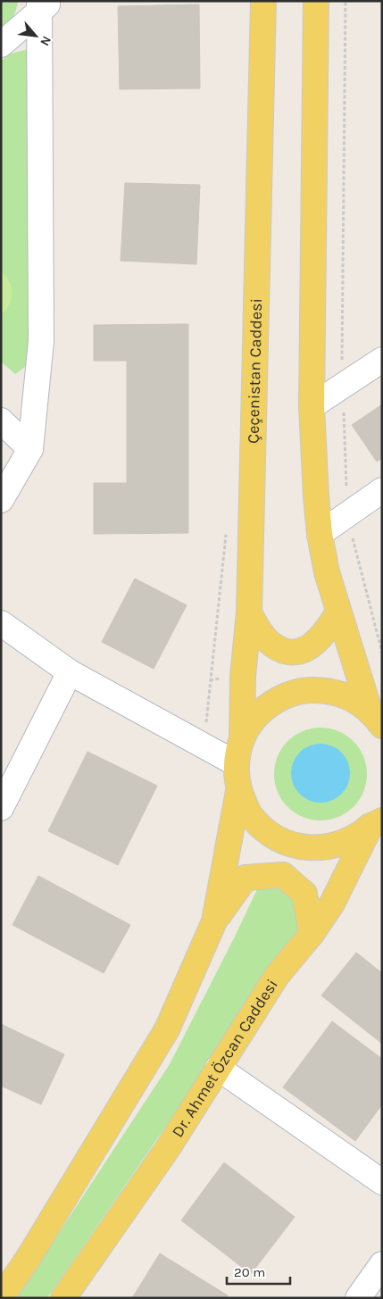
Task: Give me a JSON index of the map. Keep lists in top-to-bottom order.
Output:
{
  "streets": {
    "main road": ["Çeçenistan Caddesi", "Dr. Ahmet Özcan Caddesi"]
  },
  "scale_bar": "20 m",
  "north": "bottom right"
}
